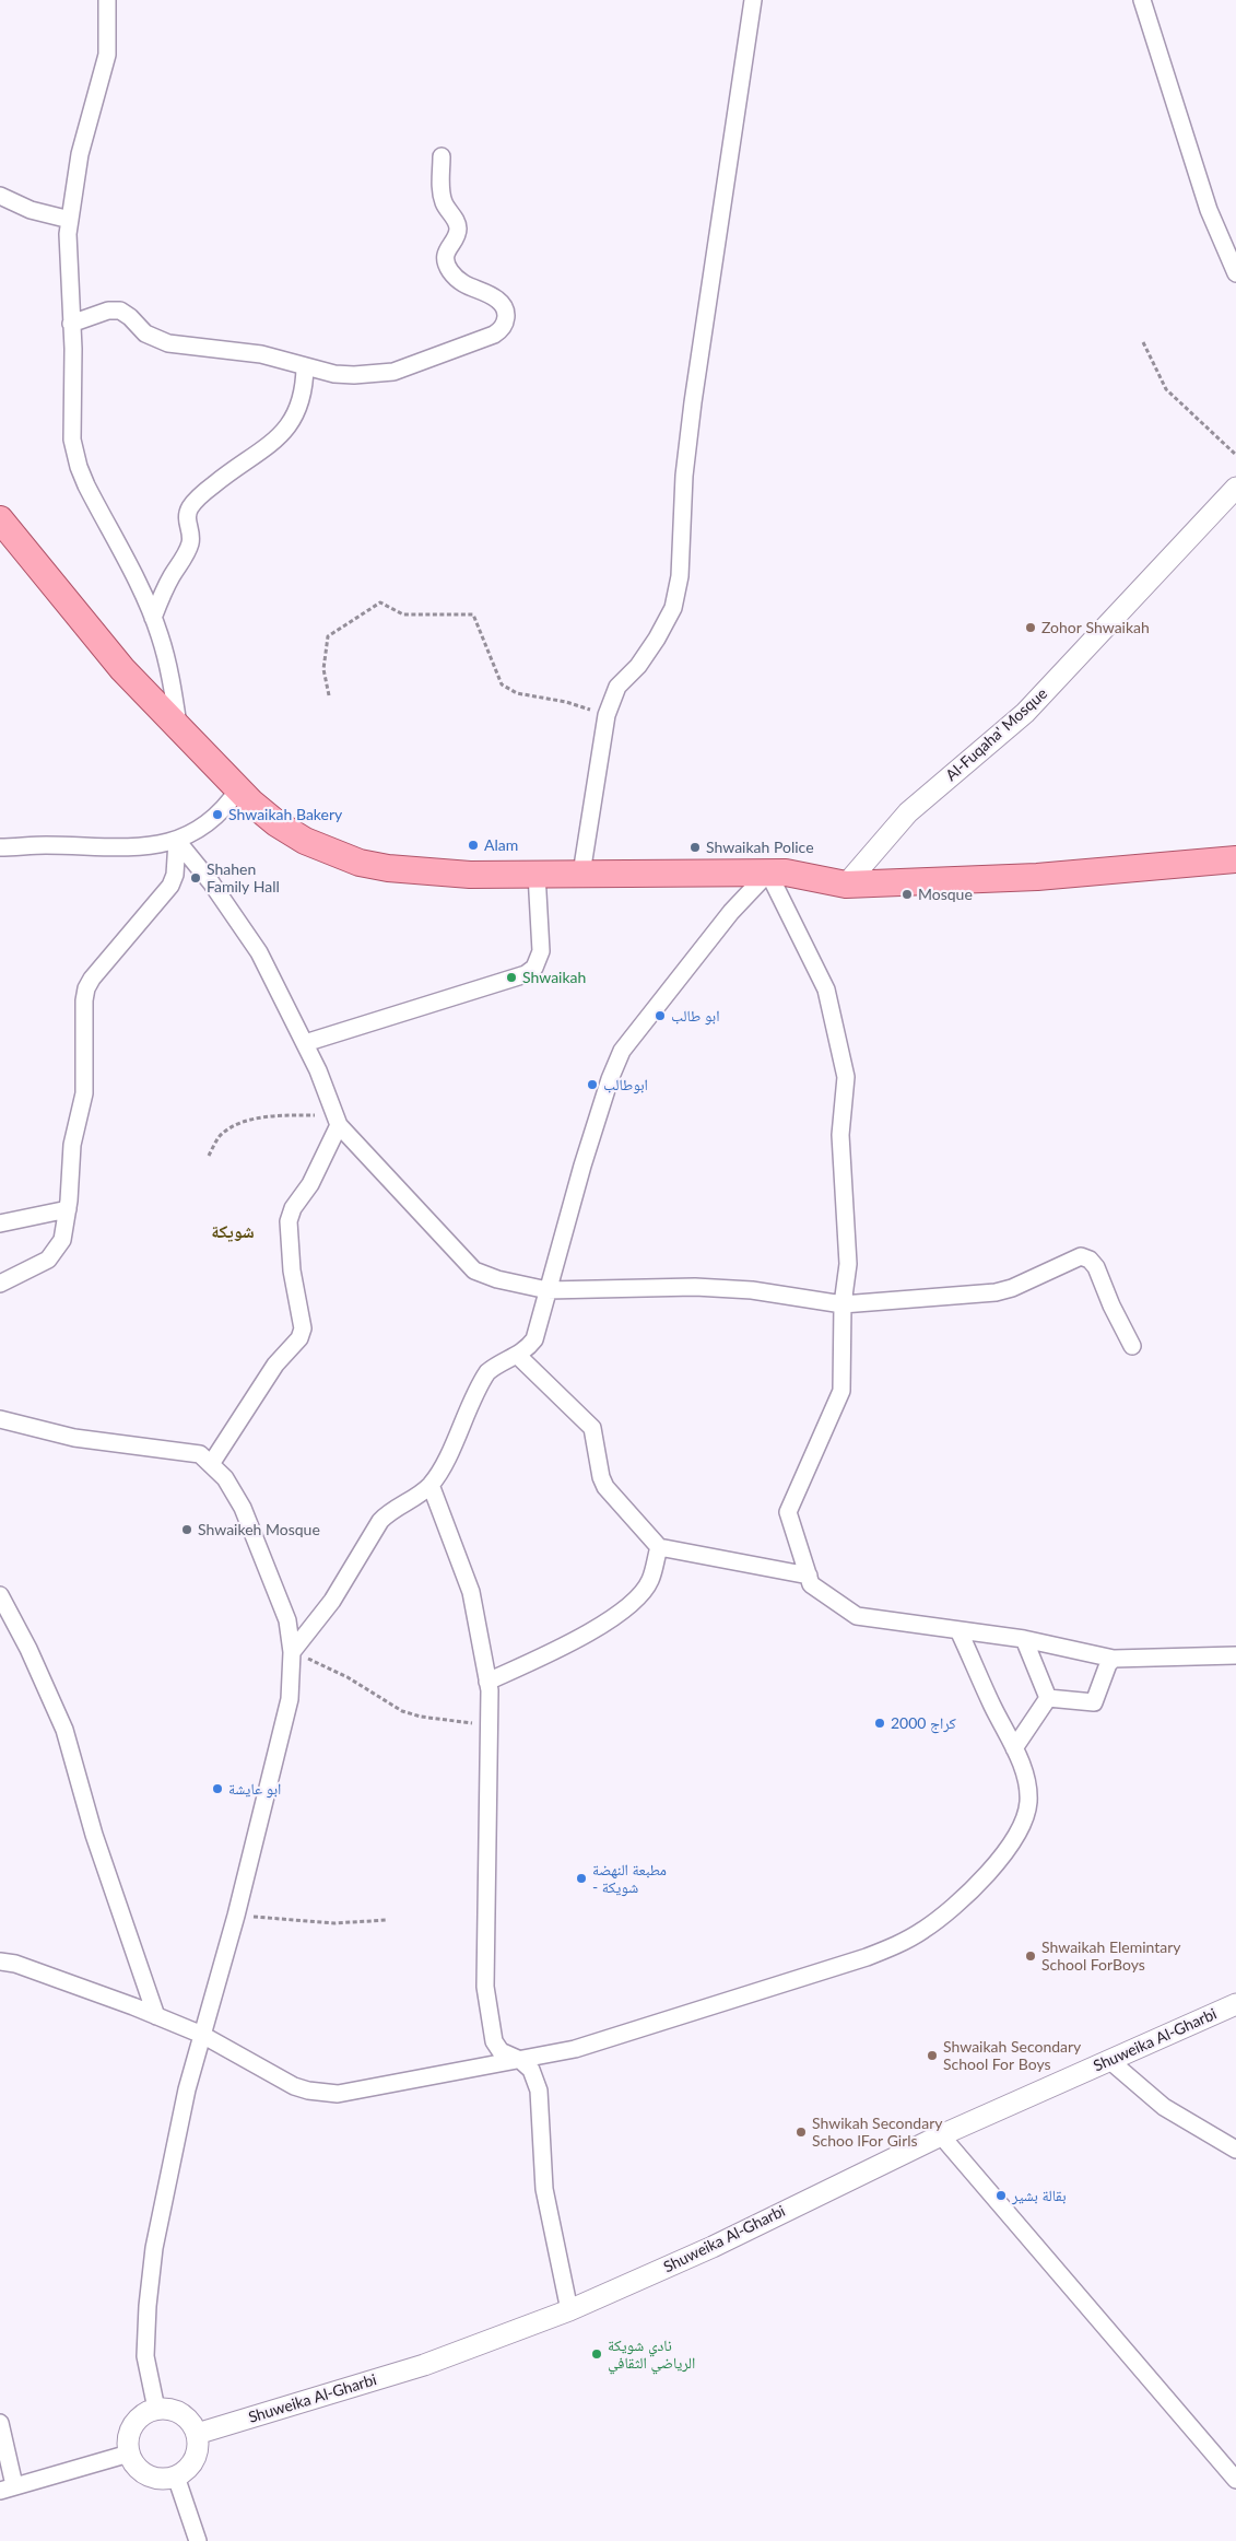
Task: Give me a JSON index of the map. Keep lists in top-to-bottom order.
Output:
{
  "streets": {
    "street": ["Al-Fuqaha' Mosque", "Shuweika Al-Gharbi"]
  },
  "districts": ["شويكة"],
  "places": [
    "Zohor Shwaikah",
    "Shwaikah Bakery",
    "Alam",
    "Shwaikah Police",
    "Shahen Family Hall",
    "Mosque",
    "Shwaikah",
    "ابو طالب",
    "ابوطالب",
    "Shwaikeh Mosque",
    "كراج 2000",
    "ابو عايشة",
    "مطبعة النهضة - شويكة",
    "Shwaikah Elemintary School ForBoys",
    "Shwaikah Secondary School For Boys",
    "Shwikah Secondary Schoo lFor Girls",
    "بقالة بشير",
    "نادي شويكة الرياضي الثقافي"
  ]
}
